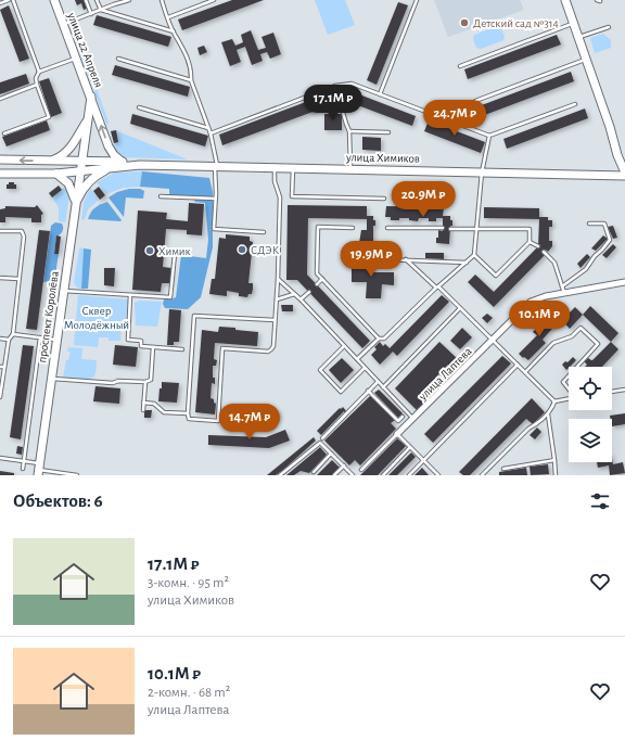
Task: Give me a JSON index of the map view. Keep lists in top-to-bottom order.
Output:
{
  "streets": {
    "main road": ["улица 22 Апреля", "улица Химиков", "проспект Королёва"],
    "street": ["улица Лаптева"]
  },
  "crossings": [
    ["улица 22 Апреля", "улица Химиков"],
    ["улица 22 Апреля", "проспект Королёва"],
    ["улица Химиков", "проспект Королёва"]
  ],
  "parks": ["Сквер Молодёжный"],
  "places": ["Детский сад №314", "СДЭК", "Химик"],
  "page": {
    "price": [
      "17.1M ₽",
      "24.7M ₽",
      "20.9M ₽",
      "19.9M ₽",
      "10.1M ₽",
      "14.7M ₽"
    ],
    "heading": "Объектов: 6",
    "list": [
      {
        "name": "17.1M ₽",
        "note": "3-комн. · 95 m² · улица Химиков"
      },
      {
        "name": "10.1M ₽",
        "note": "2-комн. · 68 m² · улица Лаптева"
      }
    ]
  }
}
